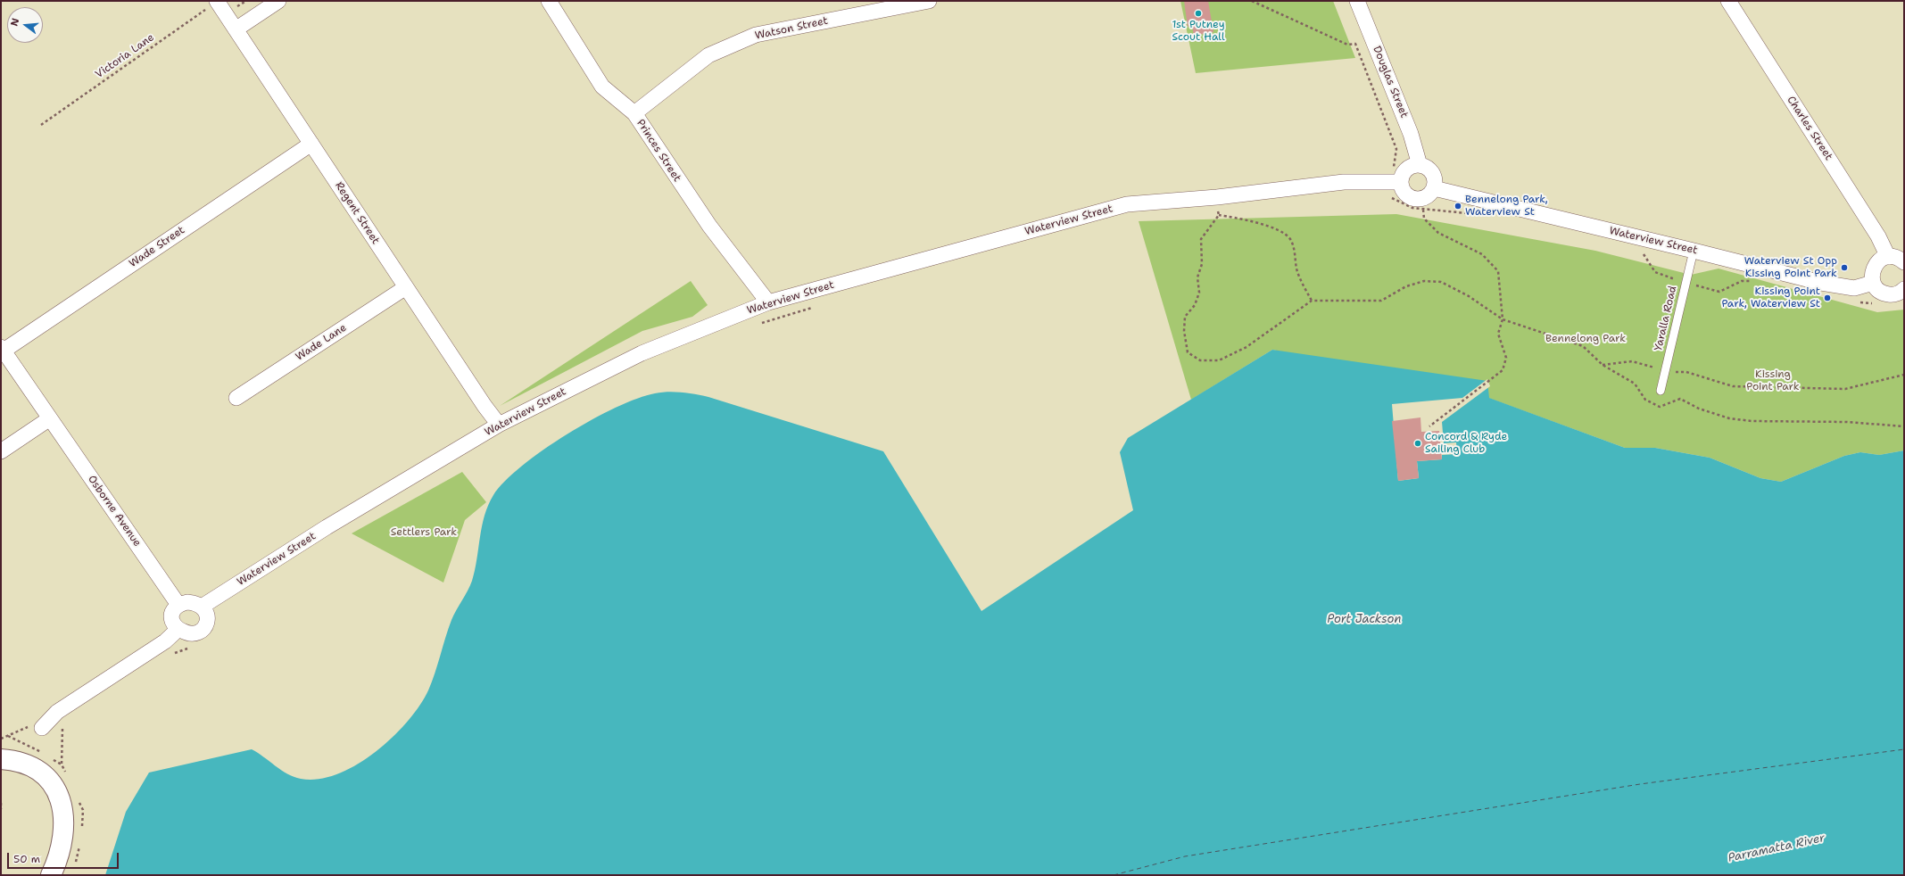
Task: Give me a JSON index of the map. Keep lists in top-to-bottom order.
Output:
{
  "streets": {
    "street": [
      "Watson Street",
      "Douglas Street",
      "Charles Street",
      "Princes Street",
      "Regent Street",
      "Waterview Street",
      "Wade Street",
      "Wade Lane",
      "Osborne Avenue"
    ],
    "lane": ["Yaralla Road"],
    "path": ["Victoria Lane"]
  },
  "crossings": [
    ["Watson Street", "Princes Street"],
    ["Victoria Lane", "Regent Street"],
    ["Douglas Street", "Waterview Street"],
    ["Princes Street", "Waterview Street"],
    ["Regent Street", "Waterview Street"],
    ["Regent Street", "Wade Street"],
    ["Regent Street", "Wade Lane"],
    ["Waterview Street", "Yaralla Road"],
    ["Waterview Street", "Osborne Avenue"],
    ["Wade Street", "Osborne Avenue"]
  ],
  "water": ["Port Jackson", "Parramatta River"],
  "parks": ["Bennelong Park", "Kissing Point Park", "Settlers Park"],
  "places": [
    "1st Putney Scout Hall",
    "Bennelong Park, Waterview St",
    "Waterview St Opp Kissing Point Park",
    "Kissing Point Park, Waterview St",
    "Concord & Ryde Sailing Club"
  ],
  "scale_bar": "50 m",
  "north": "left"
}
